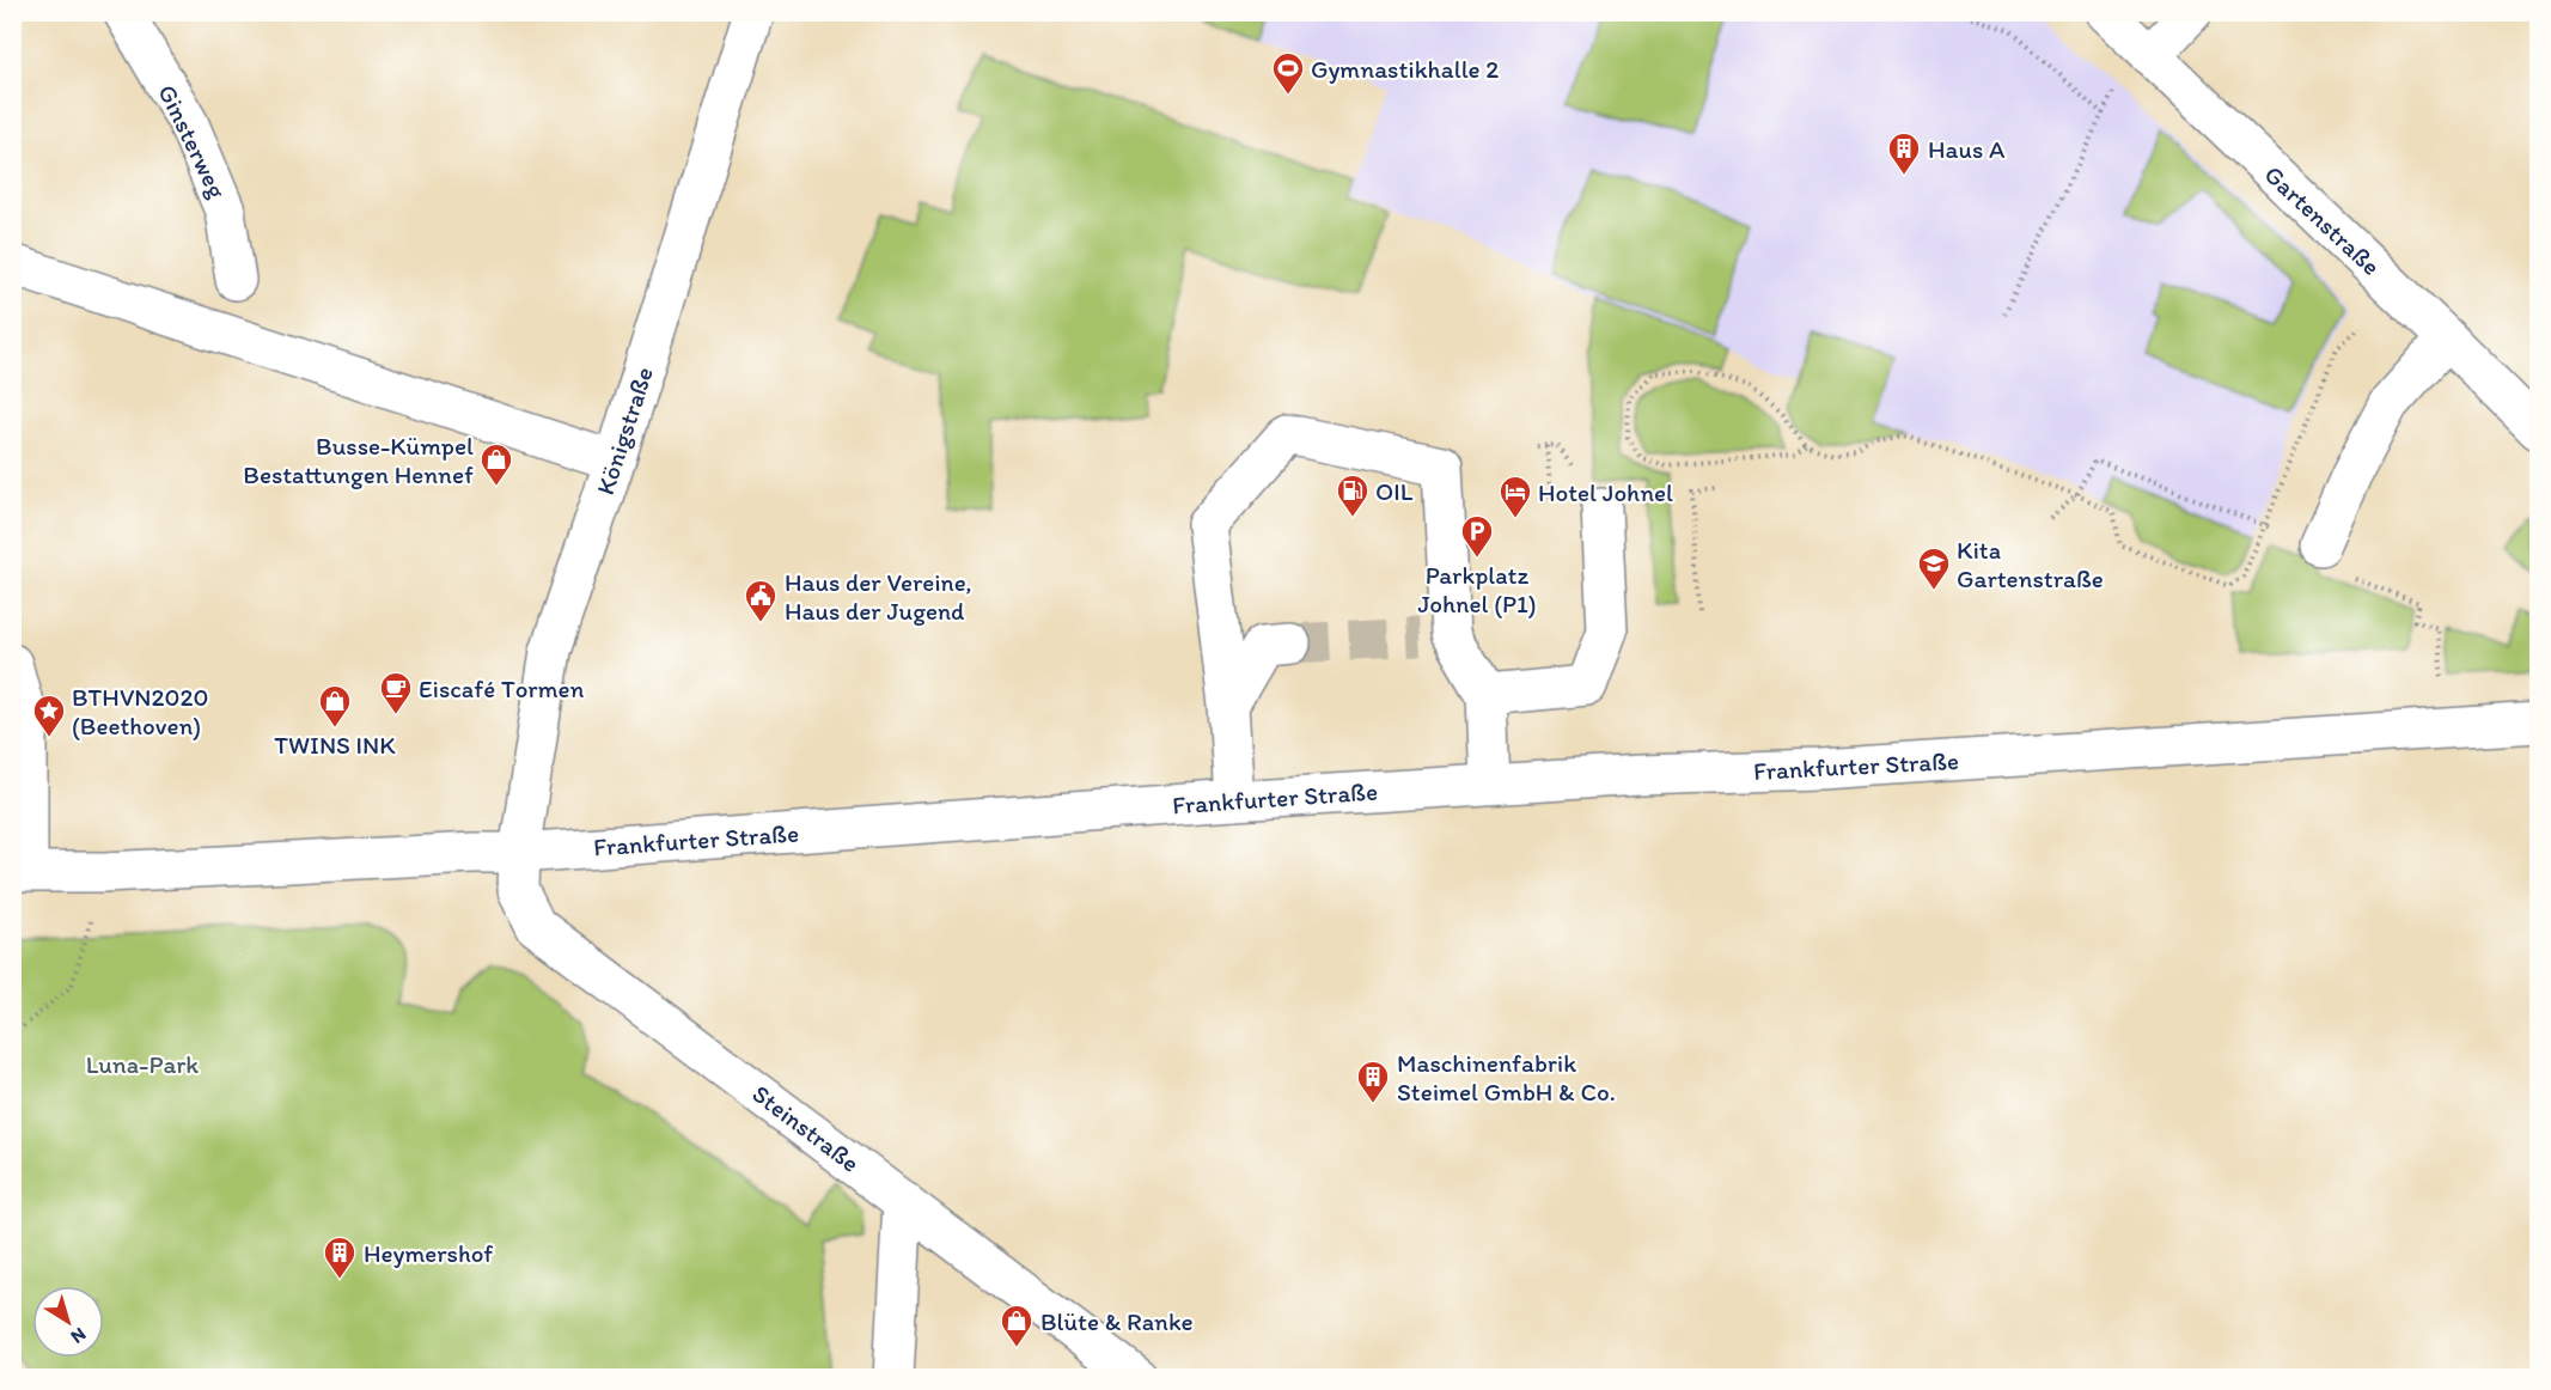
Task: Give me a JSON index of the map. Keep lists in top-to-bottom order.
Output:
{
  "streets": {
    "street": [
      "Ginsterweg",
      "Gartenstraße",
      "Königstraße",
      "Frankfurter Straße",
      "Steinstraße"
    ]
  },
  "crossings": [
    ["Königstraße", "Frankfurter Straße"],
    ["Königstraße", "Steinstraße"],
    ["Frankfurter Straße", "Steinstraße"]
  ],
  "parks": ["Luna-Park"],
  "places": {
    "sports": ["Gymnastikhalle 2"],
    "building": ["Haus A", "Maschinenfabrik Steimel GmbH & Co.", "Heymershof"],
    "shop": ["Busse-Kümpel Bestattungen Hennef", "TWINS INK", "Blüte & Ranke"],
    "fuel station": ["OIL"],
    "hotel": ["Hotel Johnel"],
    "parking": ["Parkplatz Johnel (P1)"],
    "school or university": ["Kita Gartenstraße"],
    "public building": ["Haus der Vereine, Haus der Jugend"],
    "cafe": ["Eiscafé Tormen"],
    "place": ["BTHVN2020 (Beethoven)"]
  },
  "north": "bottom right"
}
